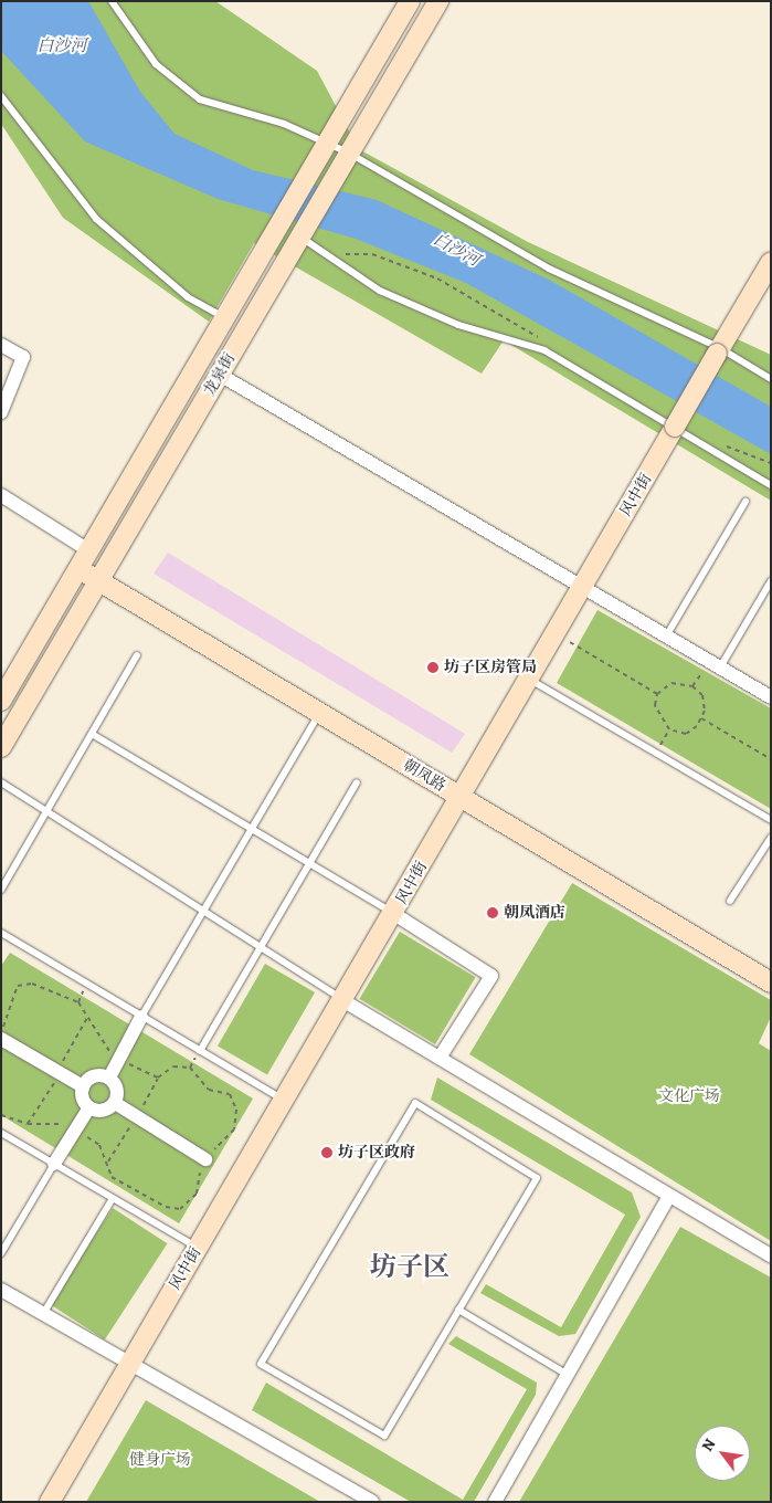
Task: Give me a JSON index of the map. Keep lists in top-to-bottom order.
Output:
{
  "streets": {
    "street": ["龙泉街", "风中街", "朝凤路"]
  },
  "crossings": [
    ["龙泉街", "朝凤路"],
    ["风中街", "朝凤路"]
  ],
  "districts": ["坊子区"],
  "water": ["白沙河"],
  "parks": ["文化广场", "健身广场"],
  "places": ["坊子区房管局", "朝凤酒店", "坊子区政府"],
  "north": "top left"
}
